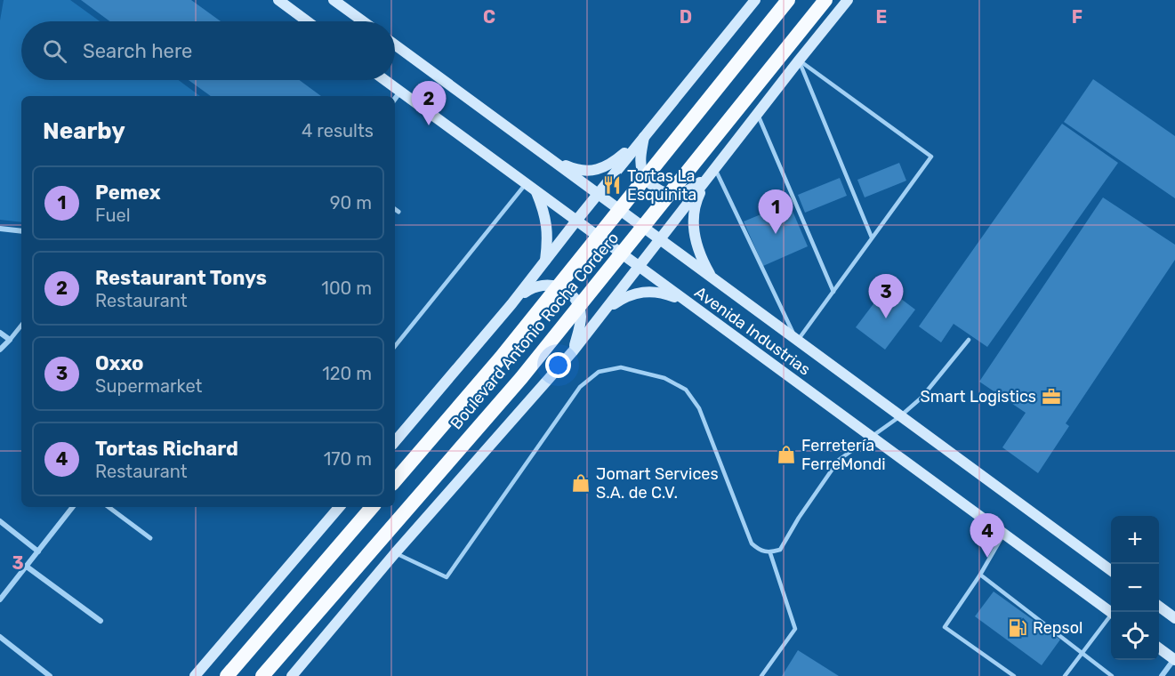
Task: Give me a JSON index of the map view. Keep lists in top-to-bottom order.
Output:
{
  "streets": {
    "highway": ["Boulevard Antonio Rocha Cordero"],
    "main road": ["Avenida Industrias"]
  },
  "places": {
    "restaurant": ["Tortas La Esquinita"],
    "office": ["Smart Logistics"],
    "shop": ["Ferretería FerreMondi", "Jomart Services S.A. de C.V."],
    "fuel station": ["Repsol"]
  },
  "page": {
    "search": "Search here",
    "pins": [
      "2",
      "1",
      "3",
      "4"
    ],
    "heading": ["Nearby", "4 results"],
    "list": [
      {
        "mark": "1",
        "name": "Pemex",
        "note": "Fuel",
        "value": "90 m"
      },
      {
        "mark": "2",
        "name": "Restaurant Tonys",
        "note": "Restaurant",
        "value": "100 m"
      },
      {
        "mark": "3",
        "name": "Oxxo",
        "note": "Supermarket",
        "value": "120 m"
      },
      {
        "mark": "4",
        "name": "Tortas Richard",
        "note": "Restaurant",
        "value": "170 m"
      }
    ],
    "map_buttons": ["+", "−"]
  },
  "grid": {
    "columns": [
      "C",
      "D",
      "E",
      "F"
    ],
    "rows": ["3"]
  }
}
